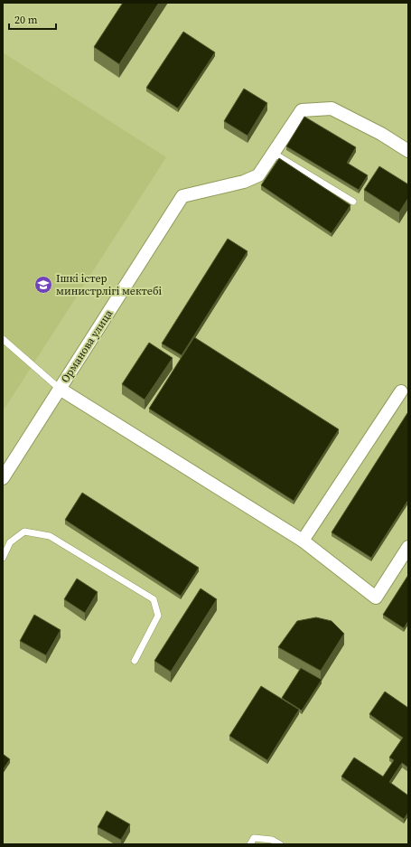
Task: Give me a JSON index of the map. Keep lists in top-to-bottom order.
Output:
{
  "streets": {
    "street": ["Орманова улица"]
  },
  "places": {
    "school or university": ["Ішкі істер министрлігі мектебі"]
  },
  "scale_bar": "20 m"
}
